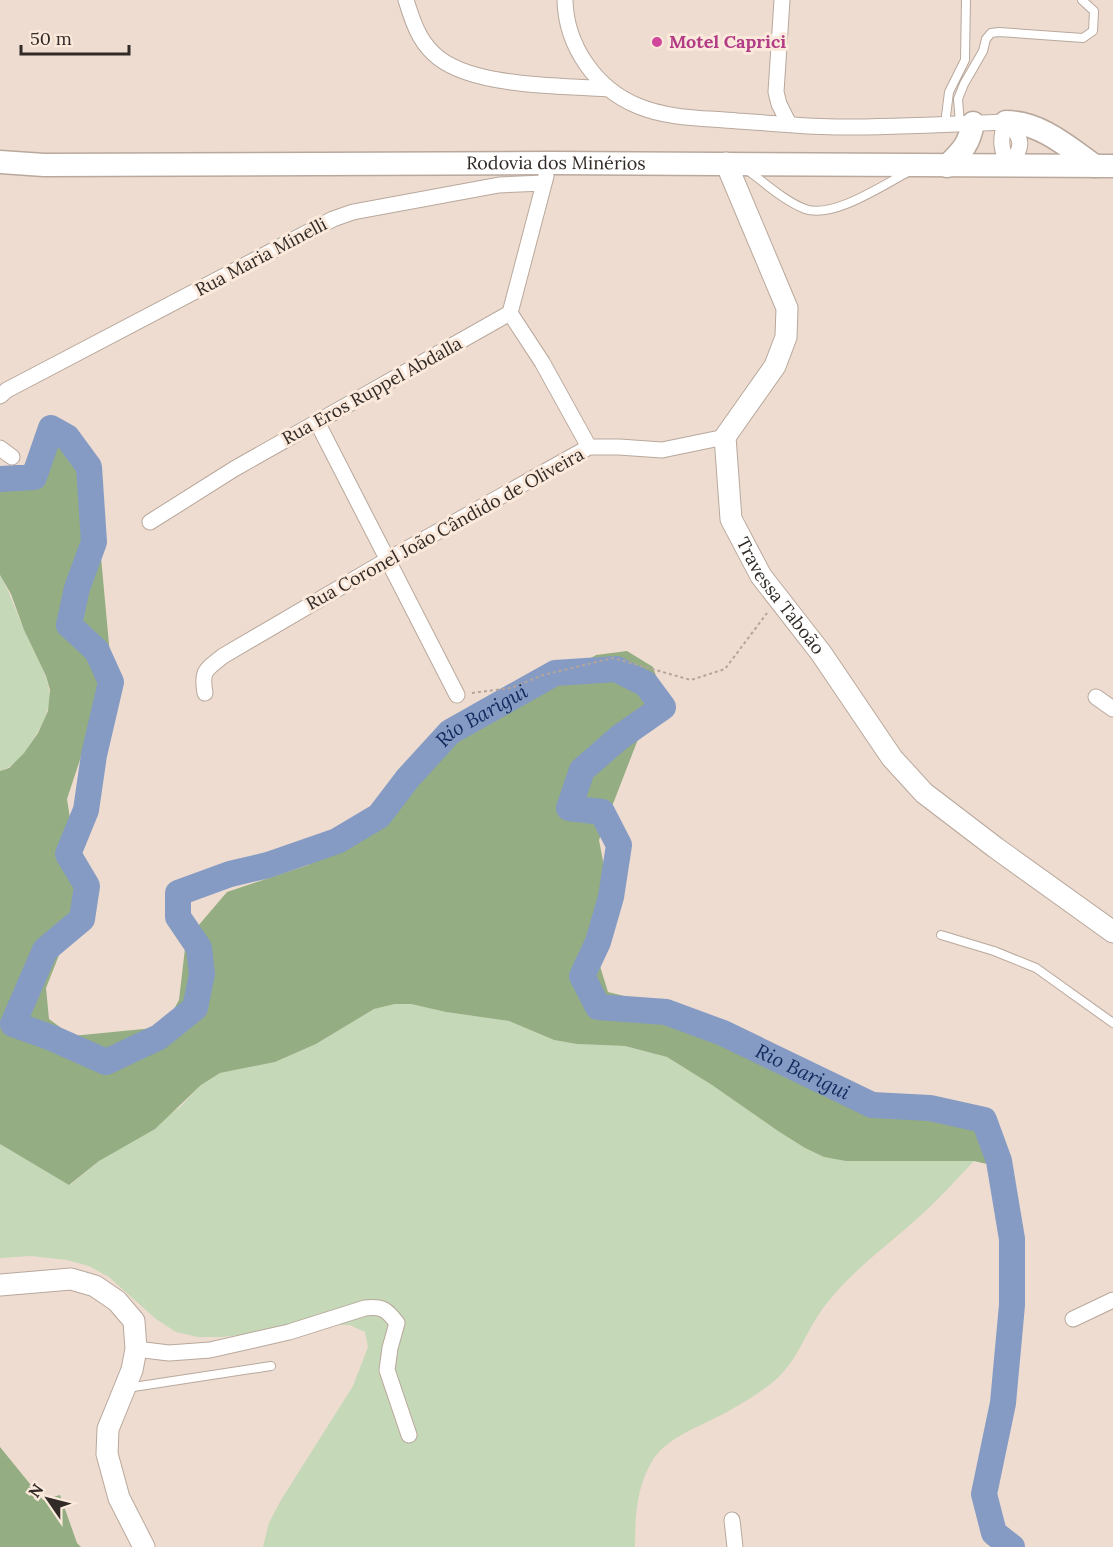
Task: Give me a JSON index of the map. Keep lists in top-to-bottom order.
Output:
{
  "streets": {
    "main road": ["Rodovia dos Minérios"],
    "street": [
      "Rua Maria Minelli",
      "Rua Eros Ruppel Abdalla",
      "Rua Coronel João Cândido de Oliveira",
      "Travessa Taboão"
    ]
  },
  "crossings": [
    ["Rodovia dos Minérios", "Rua Maria Minelli"],
    ["Rua Coronel João Cândido de Oliveira", "Travessa Taboão"]
  ],
  "water": ["Rio Barigui"],
  "places": ["Motel Caprici"],
  "scale_bar": "50 m",
  "north": "top left"
}
